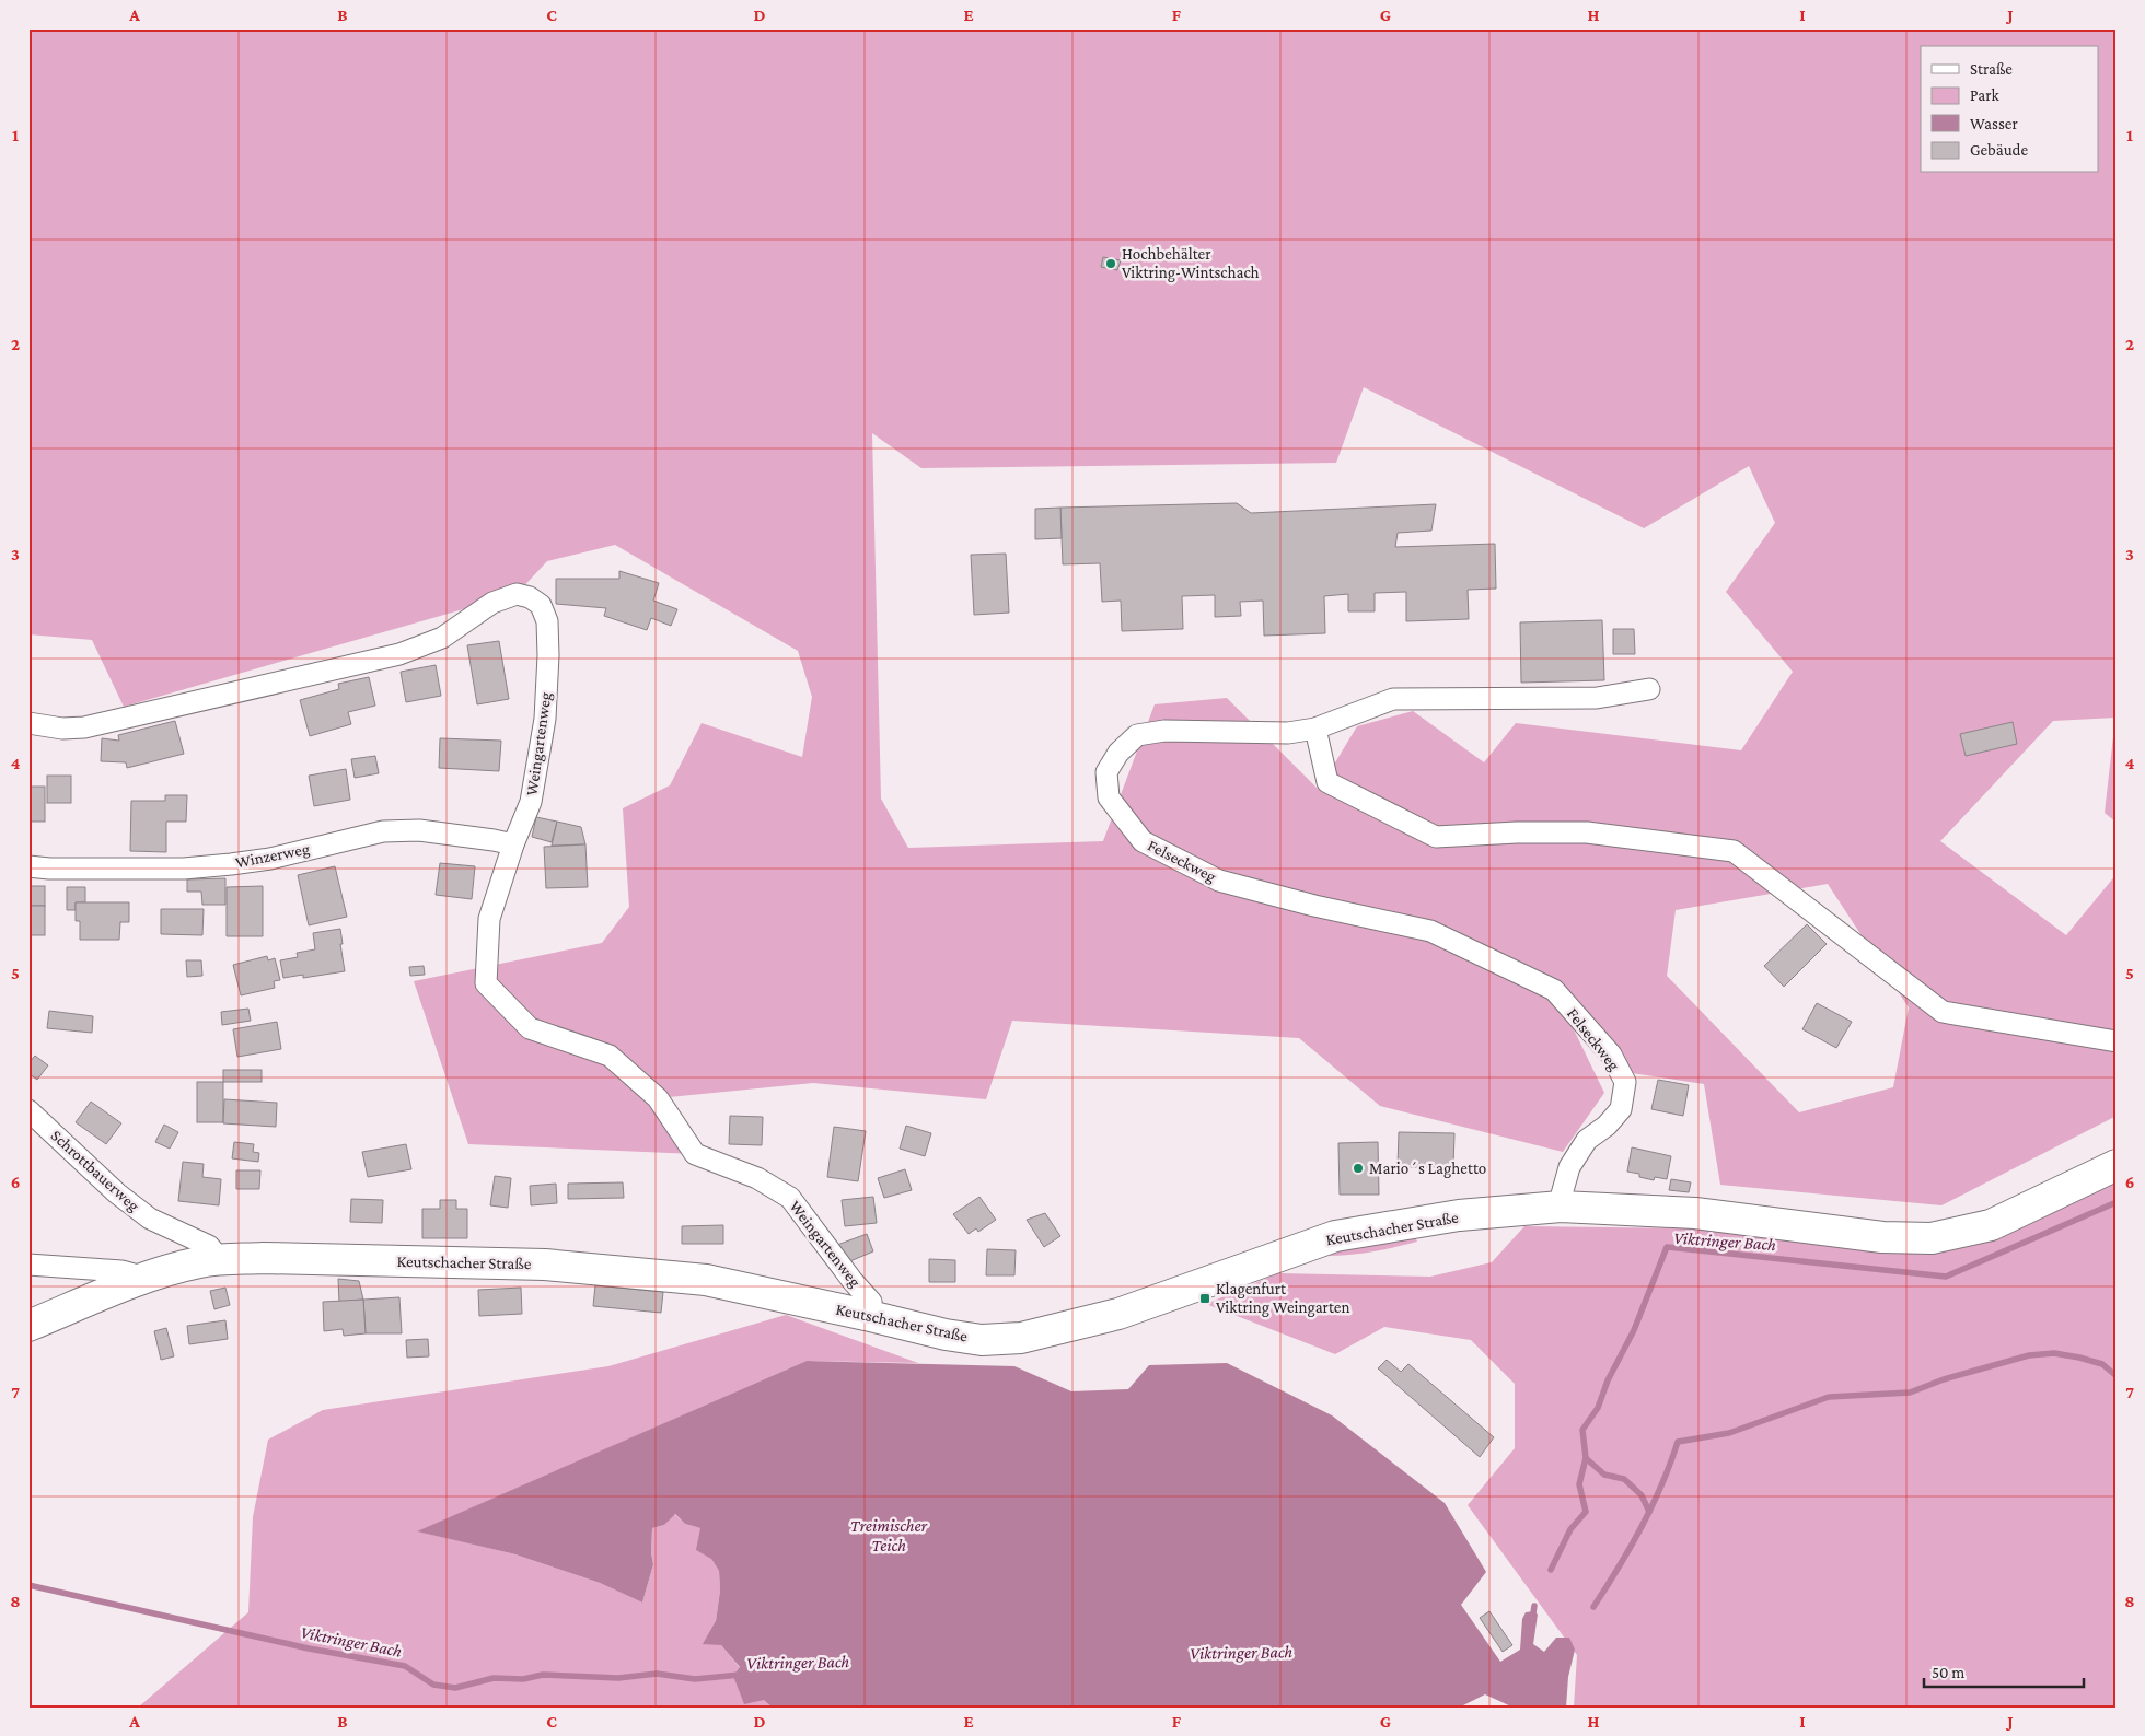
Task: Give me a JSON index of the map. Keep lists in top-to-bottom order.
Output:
{
  "streets": {
    "main road": ["Keutschacher Straße"],
    "street": [
      "Weingartenweg",
      "Winzerweg",
      "Felseckweg",
      "Schrottbauerweg"
    ]
  },
  "crossings": [
    ["Weingartenweg", "Winzerweg"],
    ["Weingartenweg", "Keutschacher Straße"],
    ["Felseckweg", "Keutschacher Straße"],
    ["Schrottbauerweg", "Keutschacher Straße"]
  ],
  "water": ["Viktringer Bach", "Treimischer Teich"],
  "places": {
    "other": ["Hochbehälter Viktring-Wintschach", "Mario´s Laghetto"],
    "transit": ["Klagenfurt Viktring Weingarten"]
  },
  "legend": [
    "Straße",
    "Park",
    "Wasser",
    "Gebäude"
  ],
  "scale_bar": "50 m",
  "grid": {
    "columns": [
      "A",
      "B",
      "C",
      "D",
      "E",
      "F",
      "G",
      "H",
      "I",
      "J"
    ],
    "rows": [
      "1",
      "2",
      "3",
      "4",
      "5",
      "6",
      "7",
      "8"
    ]
  }
}
